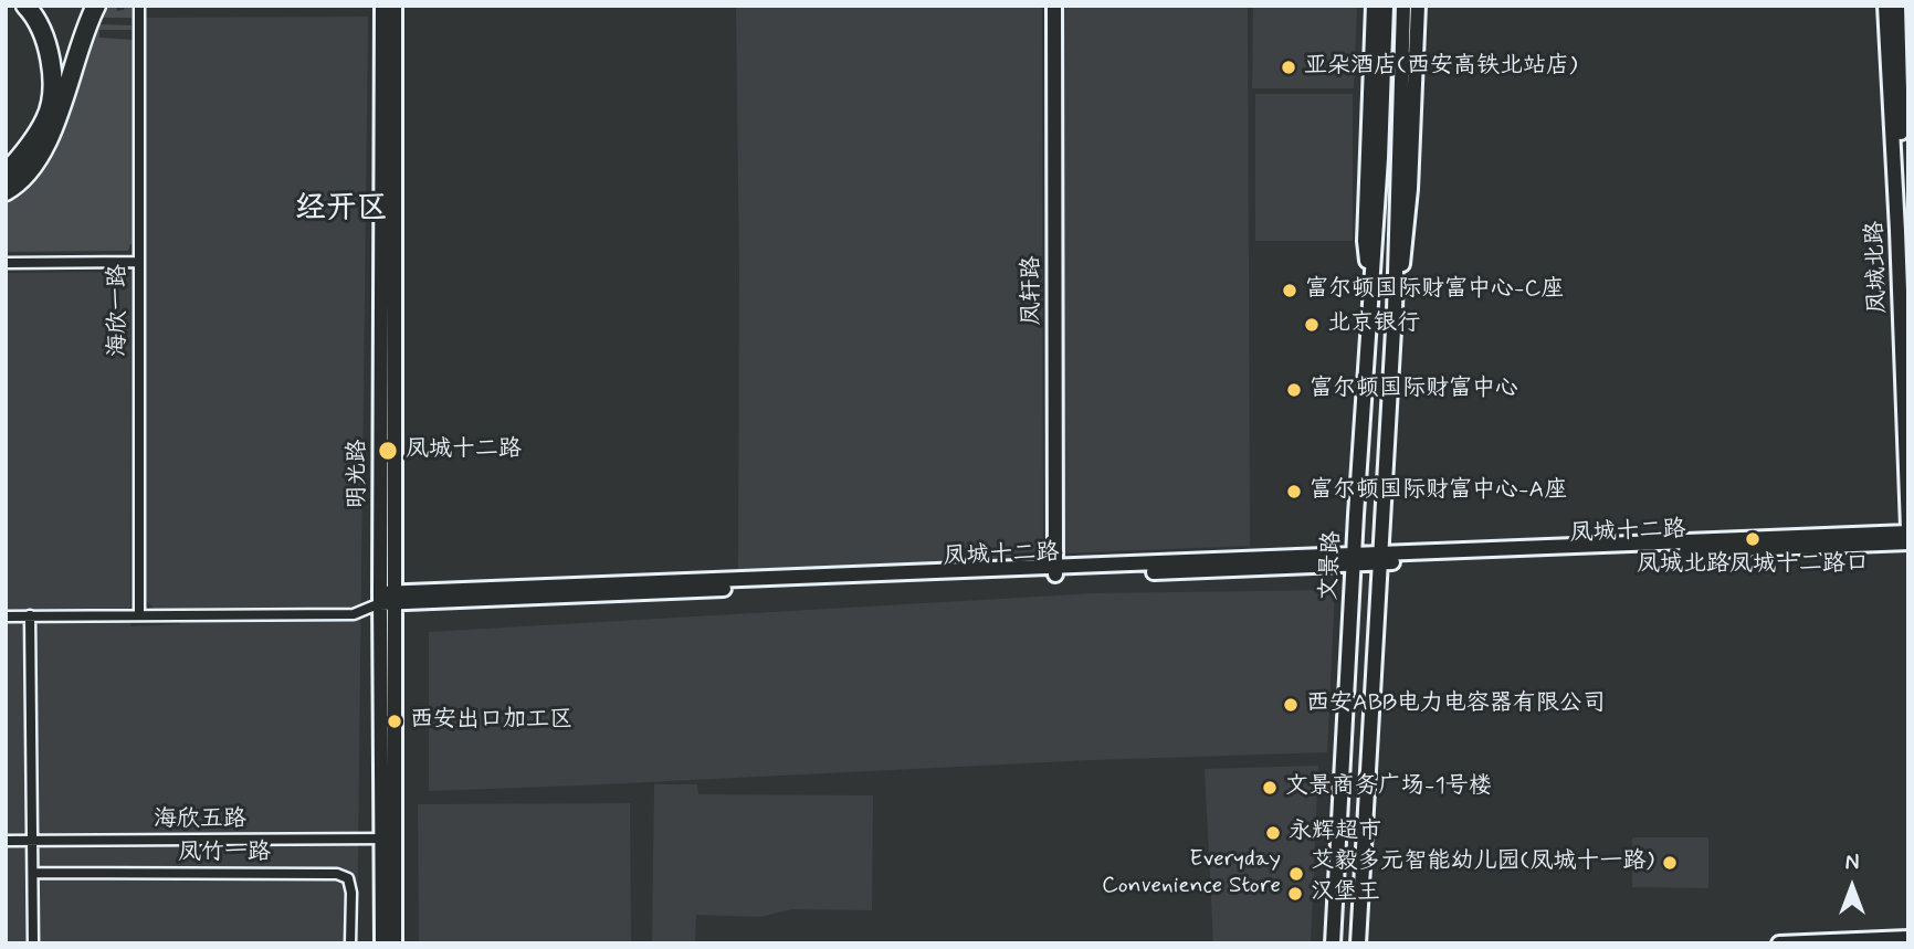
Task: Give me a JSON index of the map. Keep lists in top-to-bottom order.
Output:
{
  "streets": {
    "main road": [
      "凤城北路",
      "凤轩路",
      "明光路",
      "凤城十二路",
      "文景路"
    ],
    "street": ["海欣一路", "海欣五路", "凤竹一路"]
  },
  "crossings": [
    ["凤城北路", "凤城十二路"],
    ["凤轩路", "凤城十二路"],
    ["海欣一路", "凤城十二路"],
    ["明光路", "凤城十二路"],
    ["明光路", "海欣五路"],
    ["凤城十二路", "文景路"]
  ],
  "districts": ["经开区"],
  "places": [
    "亚朵酒店(西安高铁北站店)",
    "富尔顿国际财富中心-C座",
    "北京银行",
    "富尔顿国际财富中心",
    "凤城十二路",
    "富尔顿国际财富中心-A座",
    "凤城北路凤城十二路口",
    "西安ABB电力电容器有限公司",
    "西安出口加工区",
    "文景商务广场-1号楼",
    "永辉超市",
    "艾毅多元智能幼儿园(凤城十一路)",
    "Everyday Convenience Store",
    "汉堡王"
  ],
  "north": "top"
}
